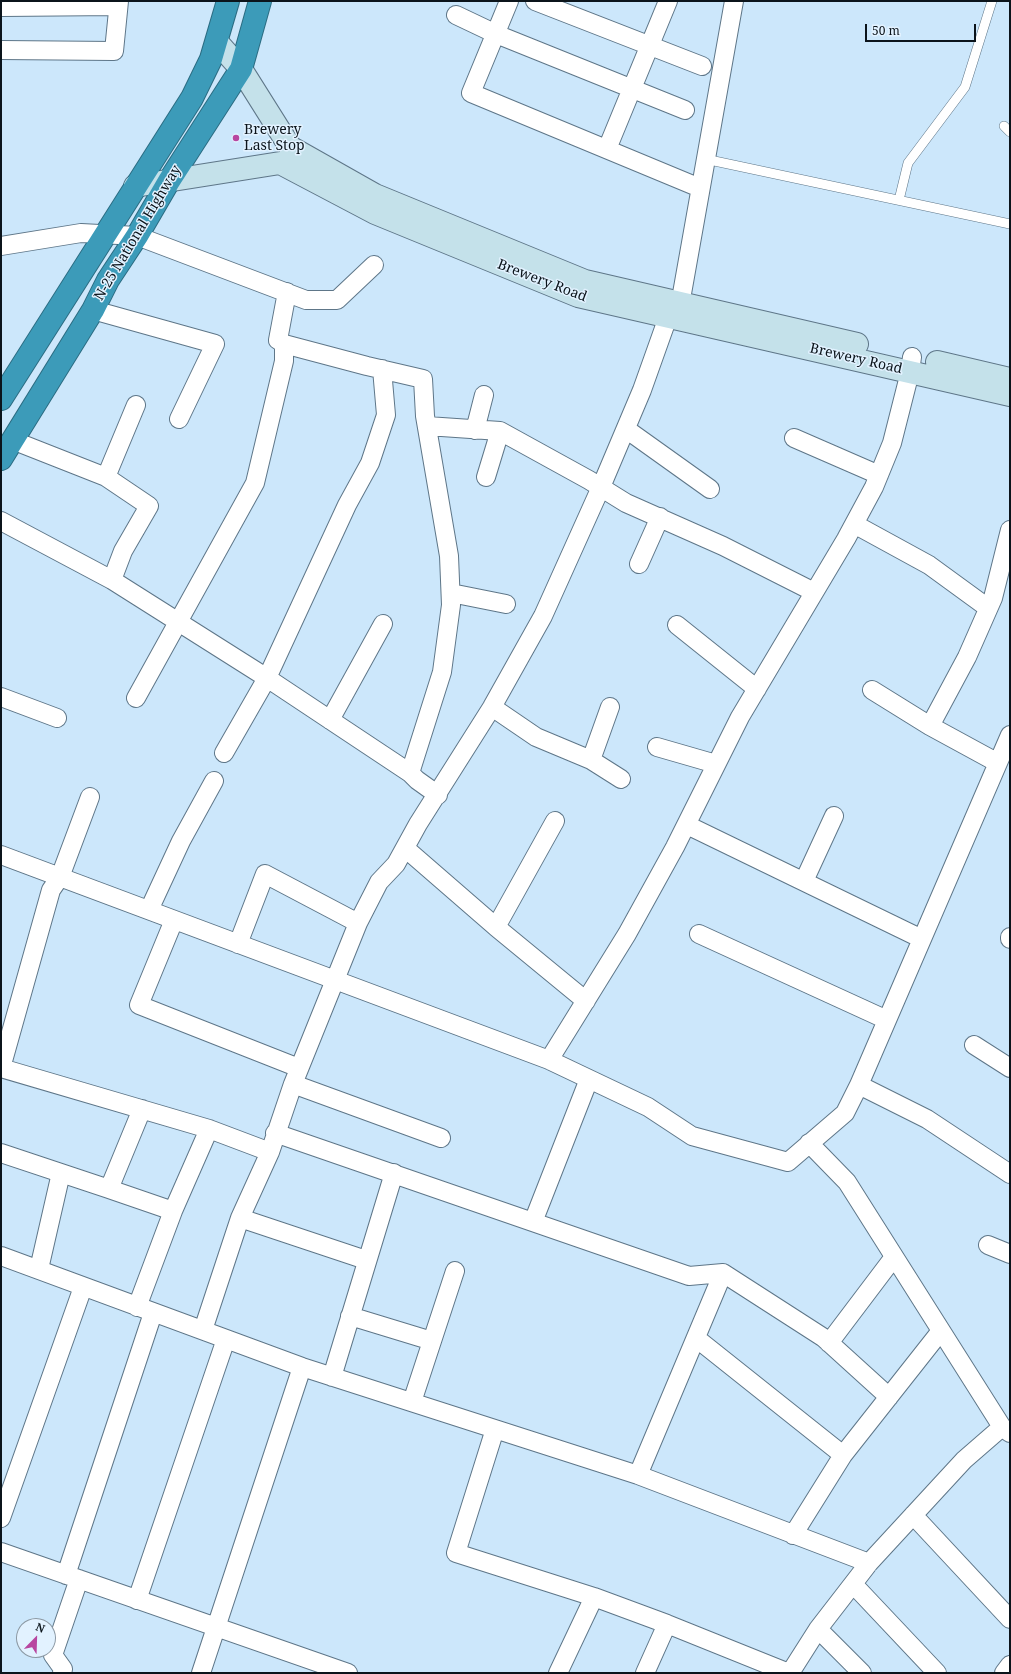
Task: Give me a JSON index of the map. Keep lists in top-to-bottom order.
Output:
{
  "streets": {
    "highway": ["N-25 National Highway"],
    "main road": ["Brewery Road"]
  },
  "crossings": [
    ["N-25 National Highway", "Brewery Road"]
  ],
  "places": ["Brewery Last Stop"],
  "scale_bar": "50 m",
  "north": "top right"
}
